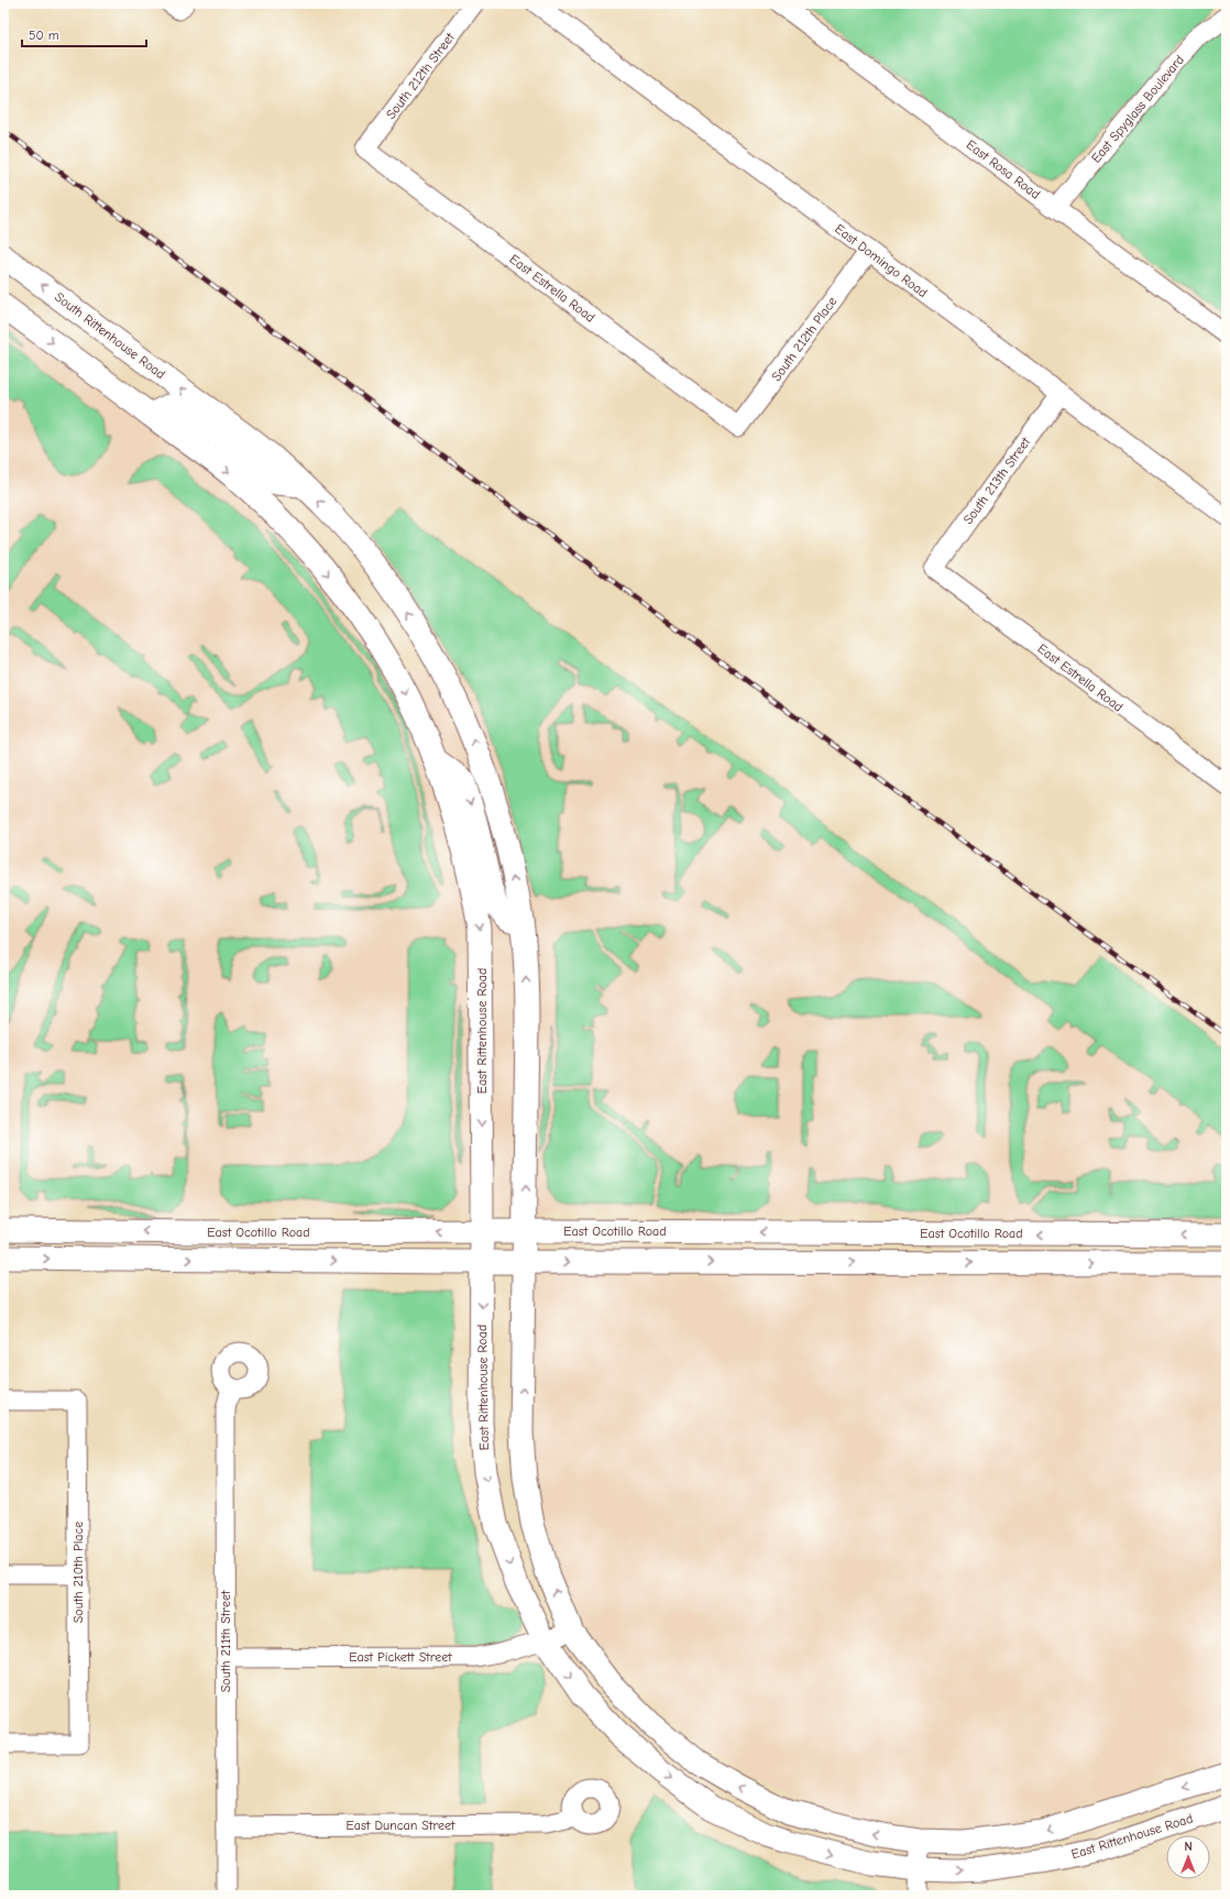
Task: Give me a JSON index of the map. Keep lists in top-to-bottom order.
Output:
{
  "streets": {
    "main road": ["South Rittenhouse Road", "East Rittenhouse Road", "East Ocotillo Road"],
    "street": [
      "South 212th Street",
      "East Spyglass Boulevard",
      "East Rosa Road",
      "East Domingo Road",
      "East Estrella Road",
      "South 212th Place",
      "South 213th Street",
      "South 210th Place",
      "South 211th Street",
      "East Pickett Street",
      "East Duncan Street"
    ]
  },
  "crossings": [
    ["South 212th Street", "East Estrella Road"],
    ["East Spyglass Boulevard", "East Rosa Road"],
    ["East Domingo Road", "South 212th Place"],
    ["East Domingo Road", "South 213th Street"],
    ["East Estrella Road", "South 212th Place"],
    ["East Estrella Road", "South 213th Street"],
    ["East Rittenhouse Road", "East Ocotillo Road"],
    ["East Rittenhouse Road", "East Pickett Street"],
    ["South 211th Street", "East Pickett Street"],
    ["South 211th Street", "East Duncan Street"]
  ],
  "scale_bar": "50 m",
  "north": "top"
}
